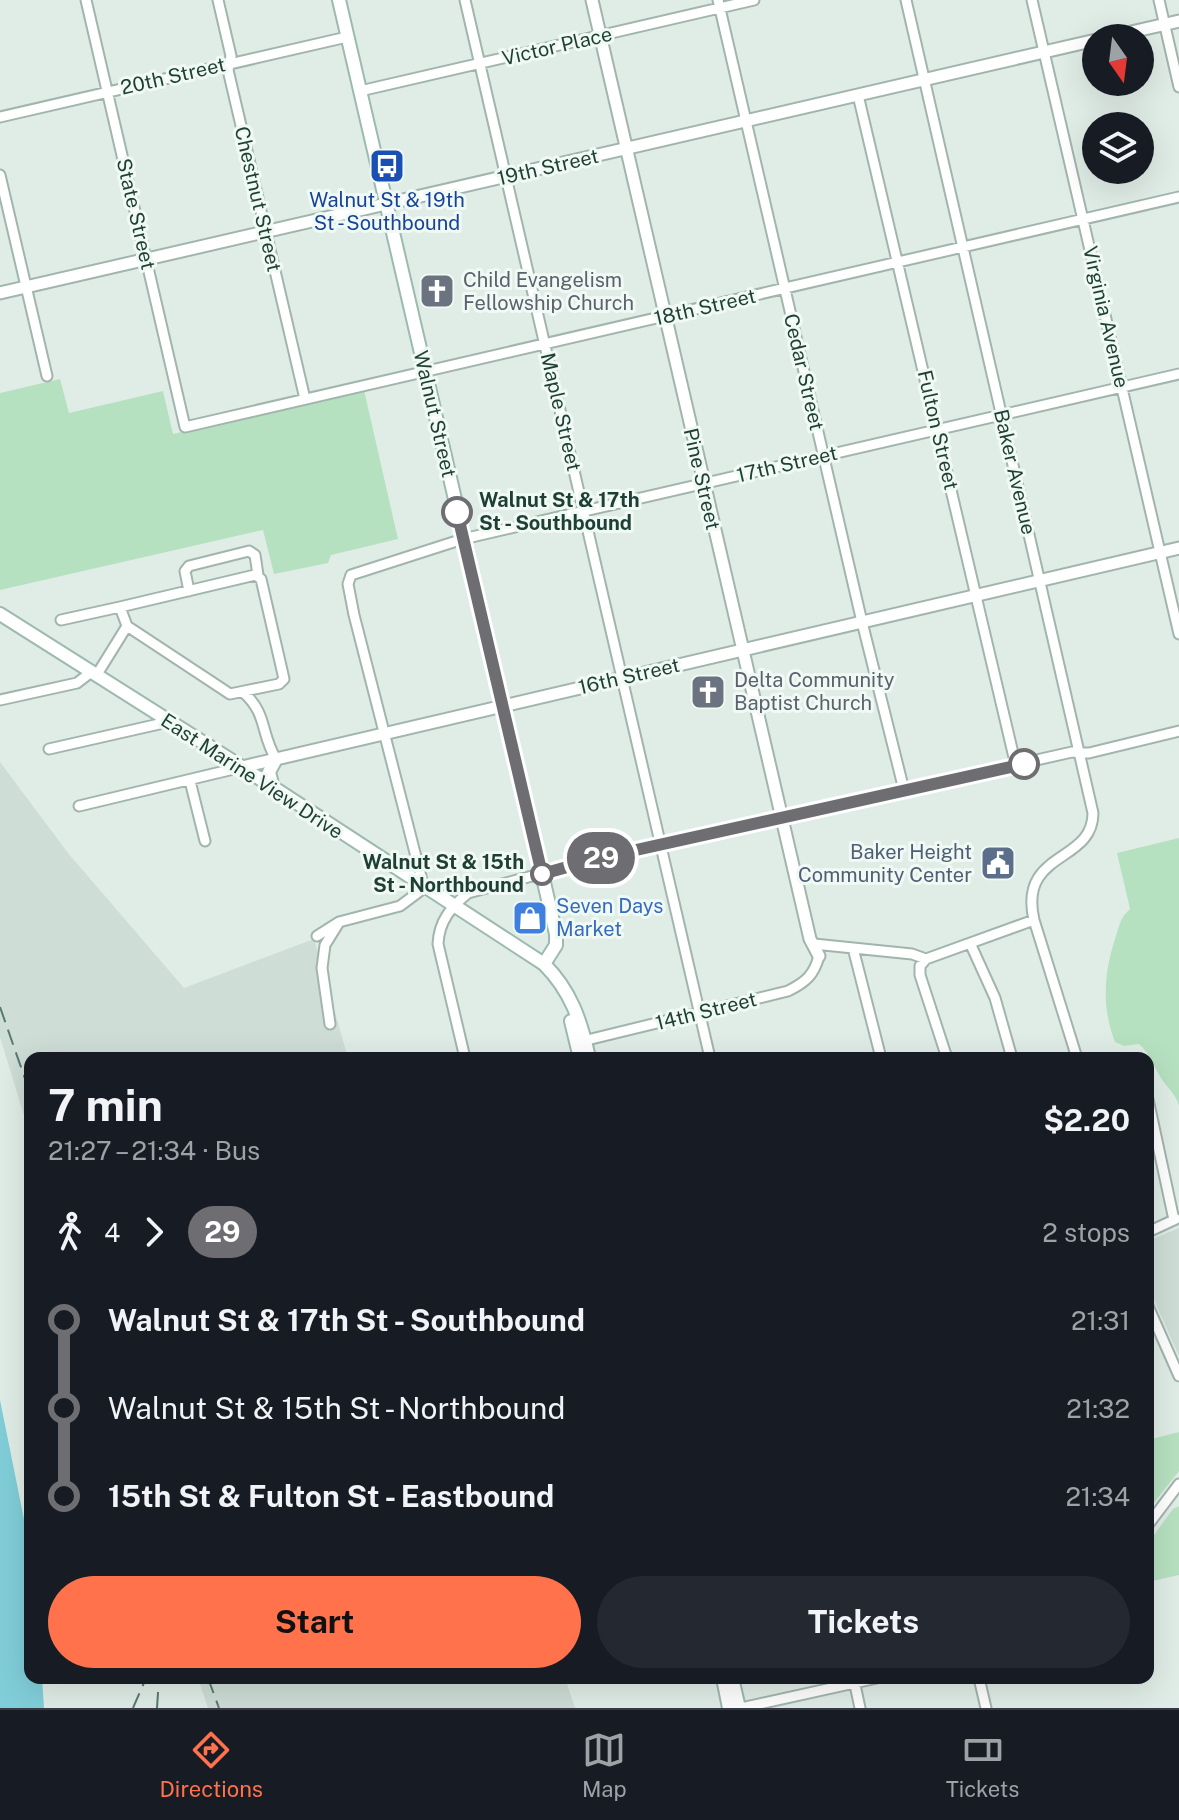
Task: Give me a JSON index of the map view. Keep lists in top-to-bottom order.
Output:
{
  "streets": {
    "main road": ["Walnut Street", "East Marine View Drive"],
    "street": [
      "Victor Place",
      "20th Street",
      "19th Street",
      "Chestnut Street",
      "State Street",
      "18th Street",
      "Virginia Avenue",
      "Cedar Street",
      "Maple Street",
      "Fulton Street",
      "17th Street",
      "Baker Avenue",
      "Pine Street",
      "16th Street",
      "14th Street"
    ]
  },
  "crossings": [
    ["Victor Place", "Cedar Street"],
    ["Victor Place", "Maple Street"],
    ["Victor Place", "Walnut Street"],
    ["Victor Place", "Pine Street"],
    ["20th Street", "Chestnut Street"],
    ["20th Street", "State Street"],
    ["20th Street", "Walnut Street"],
    ["19th Street", "Chestnut Street"],
    ["19th Street", "State Street"],
    ["19th Street", "Virginia Avenue"],
    ["19th Street", "Cedar Street"],
    ["19th Street", "Maple Street"],
    ["19th Street", "Walnut Street"],
    ["19th Street", "Fulton Street"],
    ["19th Street", "Baker Avenue"],
    ["19th Street", "Pine Street"],
    ["Chestnut Street", "18th Street"],
    ["State Street", "18th Street"],
    ["18th Street", "Virginia Avenue"],
    ["18th Street", "Cedar Street"],
    ["18th Street", "Maple Street"],
    ["18th Street", "Walnut Street"],
    ["18th Street", "Fulton Street"],
    ["18th Street", "Baker Avenue"],
    ["18th Street", "Pine Street"],
    ["Virginia Avenue", "17th Street"],
    ["Virginia Avenue", "16th Street"],
    ["Cedar Street", "17th Street"],
    ["Cedar Street", "16th Street"],
    ["Maple Street", "17th Street"],
    ["Maple Street", "16th Street"],
    ["Maple Street", "14th Street"],
    ["Walnut Street", "17th Street"],
    ["Walnut Street", "16th Street"],
    ["Walnut Street", "East Marine View Drive"],
    ["Fulton Street", "17th Street"],
    ["Fulton Street", "16th Street"],
    ["17th Street", "Baker Avenue"],
    ["17th Street", "Pine Street"],
    ["17th Street", "16th Street"],
    ["Baker Avenue", "16th Street"],
    ["Pine Street", "16th Street"],
    ["Pine Street", "14th Street"],
    ["16th Street", "East Marine View Drive"],
    ["East Marine View Drive", "14th Street"]
  ],
  "places": {
    "bus stop": ["Walnut St & 19th St - Southbound"],
    "church": ["Child Evangelism Fellowship Church", "Delta Community Baptist Church"],
    "other": ["Walnut St & 17th St - Southbound", "Walnut St & 15th St - Northbound"],
    "public building": ["Baker Height Community Center"],
    "shop": ["Seven Days Market"]
  },
  "lines": ["bus line 29"],
  "north": "bottom",
  "page": {
    "on_map": "29",
    "heading": ["7 min", "21:27 – 21:34 · Bus", "$2.20"],
    "legs": ["4", "29", "2 stops"],
    "list": [
      {
        "name": "Walnut St & 17th St - Southbound",
        "value": "21:31"
      },
      {
        "name": "Walnut St & 15th St - Northbound",
        "value": "21:32"
      },
      {
        "name": "15th St & Fulton St - Eastbound",
        "value": "21:34"
      }
    ],
    "buttons": ["Start", "Tickets"],
    "tabs": ["Directions", "Map", "Tickets"]
  }
}
